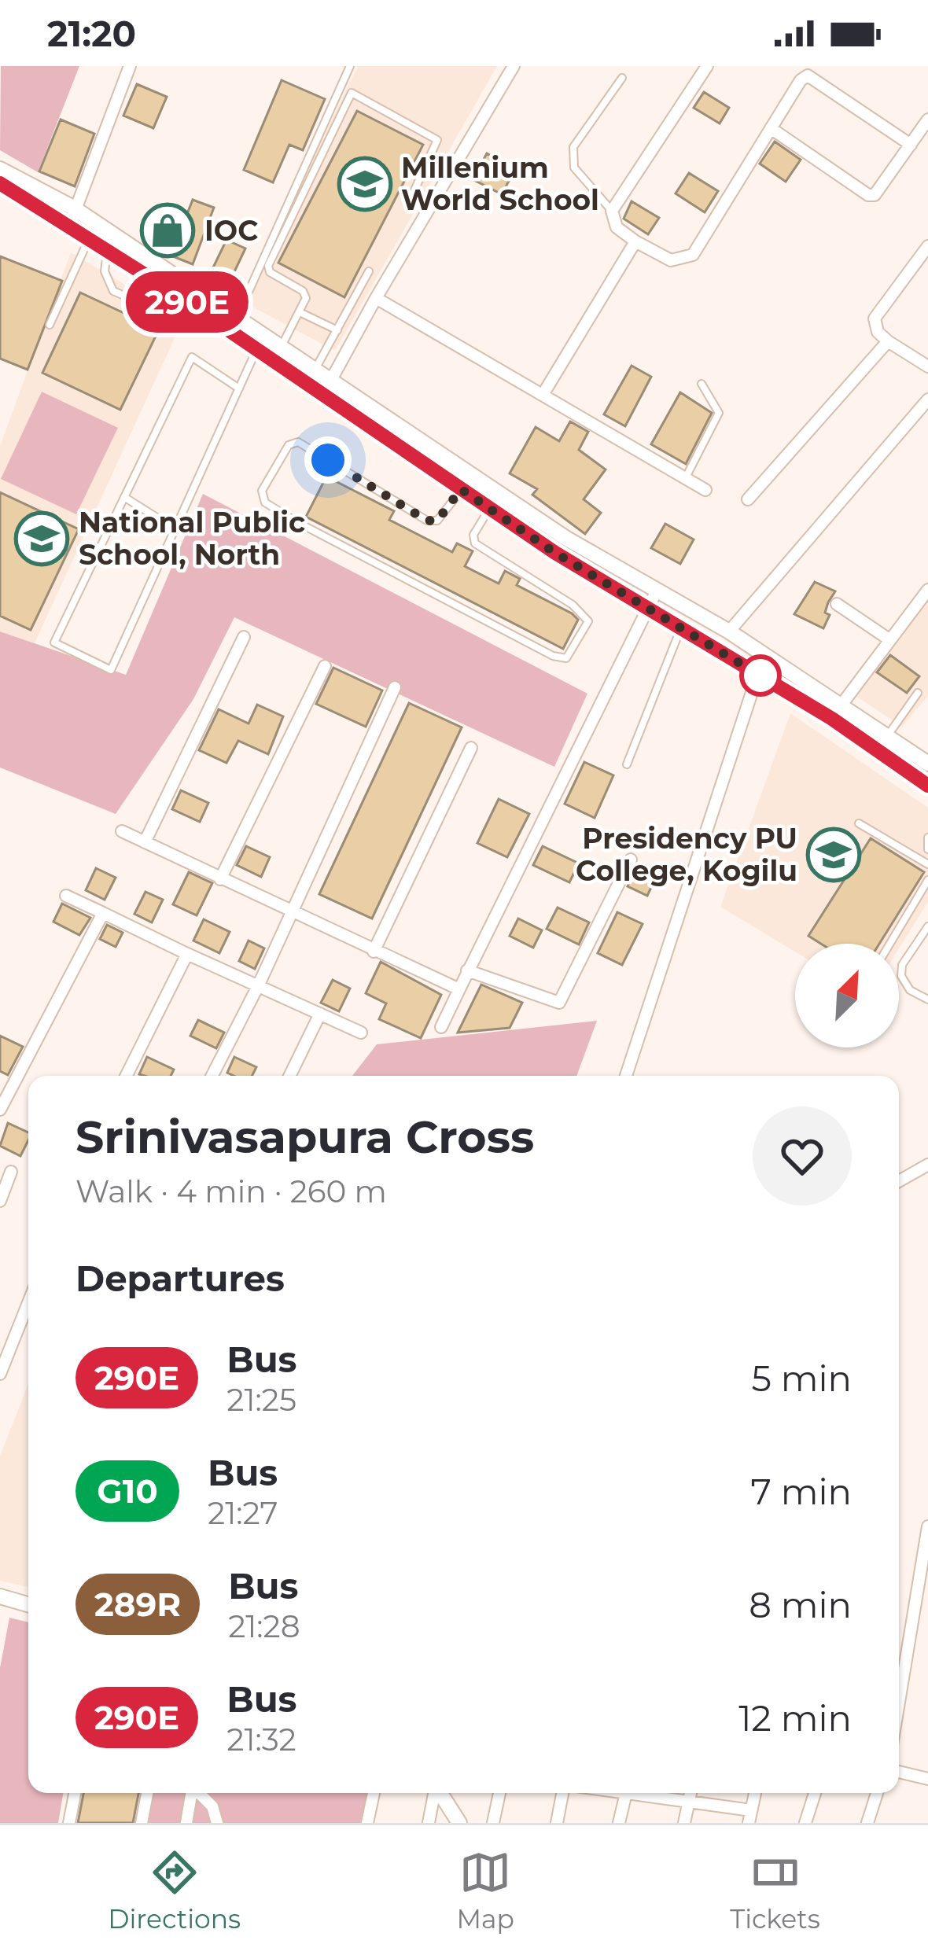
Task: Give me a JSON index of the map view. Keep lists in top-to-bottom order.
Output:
{
  "places": {
    "school or university": ["Millenium World School", "National Public School, North", "Presidency PU College, Kogilu"],
    "shop": ["IOC"]
  },
  "lines": ["bus line 290E"],
  "north": "top right",
  "page": {
    "status": "21:20",
    "on_map": "290E",
    "heading": [
      ["Srinivasapura Cross", "Walk · 4 min · 260 m"],
      "Departures"
    ],
    "list": [
      {
        "mark": "290E",
        "name": "Bus",
        "note": "21:25",
        "value": "5 min"
      },
      {
        "mark": "G10",
        "name": "Bus",
        "note": "21:27",
        "value": "7 min"
      },
      {
        "mark": "289R",
        "name": "Bus",
        "note": "21:28",
        "value": "8 min"
      },
      {
        "mark": "290E",
        "name": "Bus",
        "note": "21:32",
        "value": "12 min"
      }
    ],
    "tabs": ["Directions", "Map", "Tickets"]
  }
}
